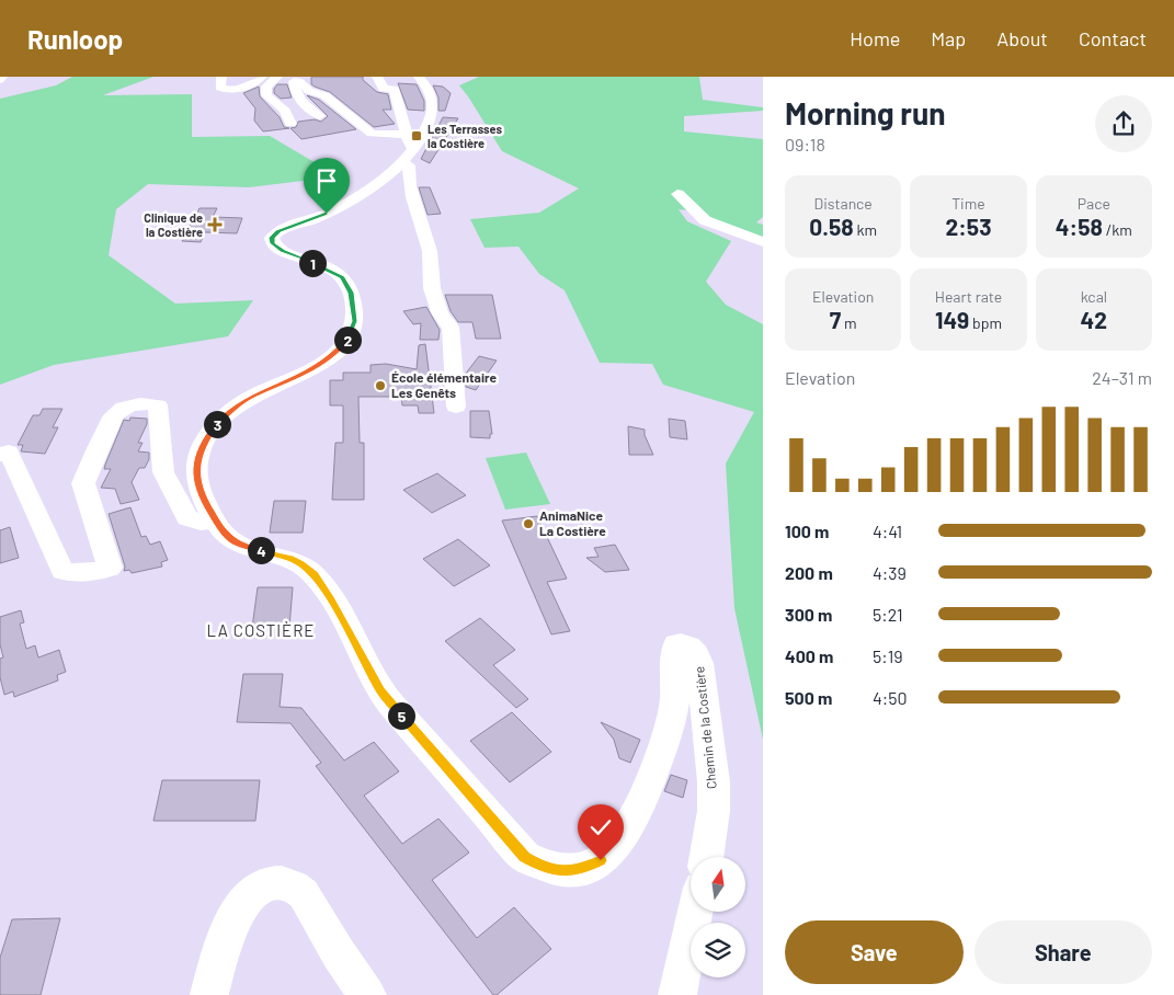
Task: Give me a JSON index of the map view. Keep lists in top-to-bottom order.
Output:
{
  "streets": {
    "street": ["Chemin de la Costière"]
  },
  "districts": ["LA COSTIÈRE"],
  "places": {
    "transit": ["Les Terrasses la Costière"],
    "health": ["Clinique de la Costière"],
    "other": ["École élémentaire Les Genêts", "AnimaNice La Costière"]
  },
  "north": "top",
  "page": {
    "header": "Runloop",
    "nav": [
      "Home",
      "Map",
      "About",
      "Contact"
    ],
    "heading": ["Morning run", "09:18"],
    "stats": [
      ["Distance", "0.58 km"],
      ["Time", "2:53"],
      ["Pace", "4:58 /km"],
      ["Elevation", "7 m"],
      ["Heart rate", "149 bpm"],
      ["kcal", "42"]
    ],
    "pins": [
      "1",
      "2",
      "3",
      "4",
      "5"
    ],
    "chart": ["Elevation", "24–31 m"],
    "list": [
      {
        "name": "100 m",
        "note": "4:41"
      },
      {
        "name": "200 m",
        "note": "4:39"
      },
      {
        "name": "300 m",
        "note": "5:21"
      },
      {
        "name": "400 m",
        "note": "5:19"
      },
      {
        "name": "500 m",
        "note": "4:50"
      }
    ],
    "buttons": ["Save", "Share"]
  }
}
